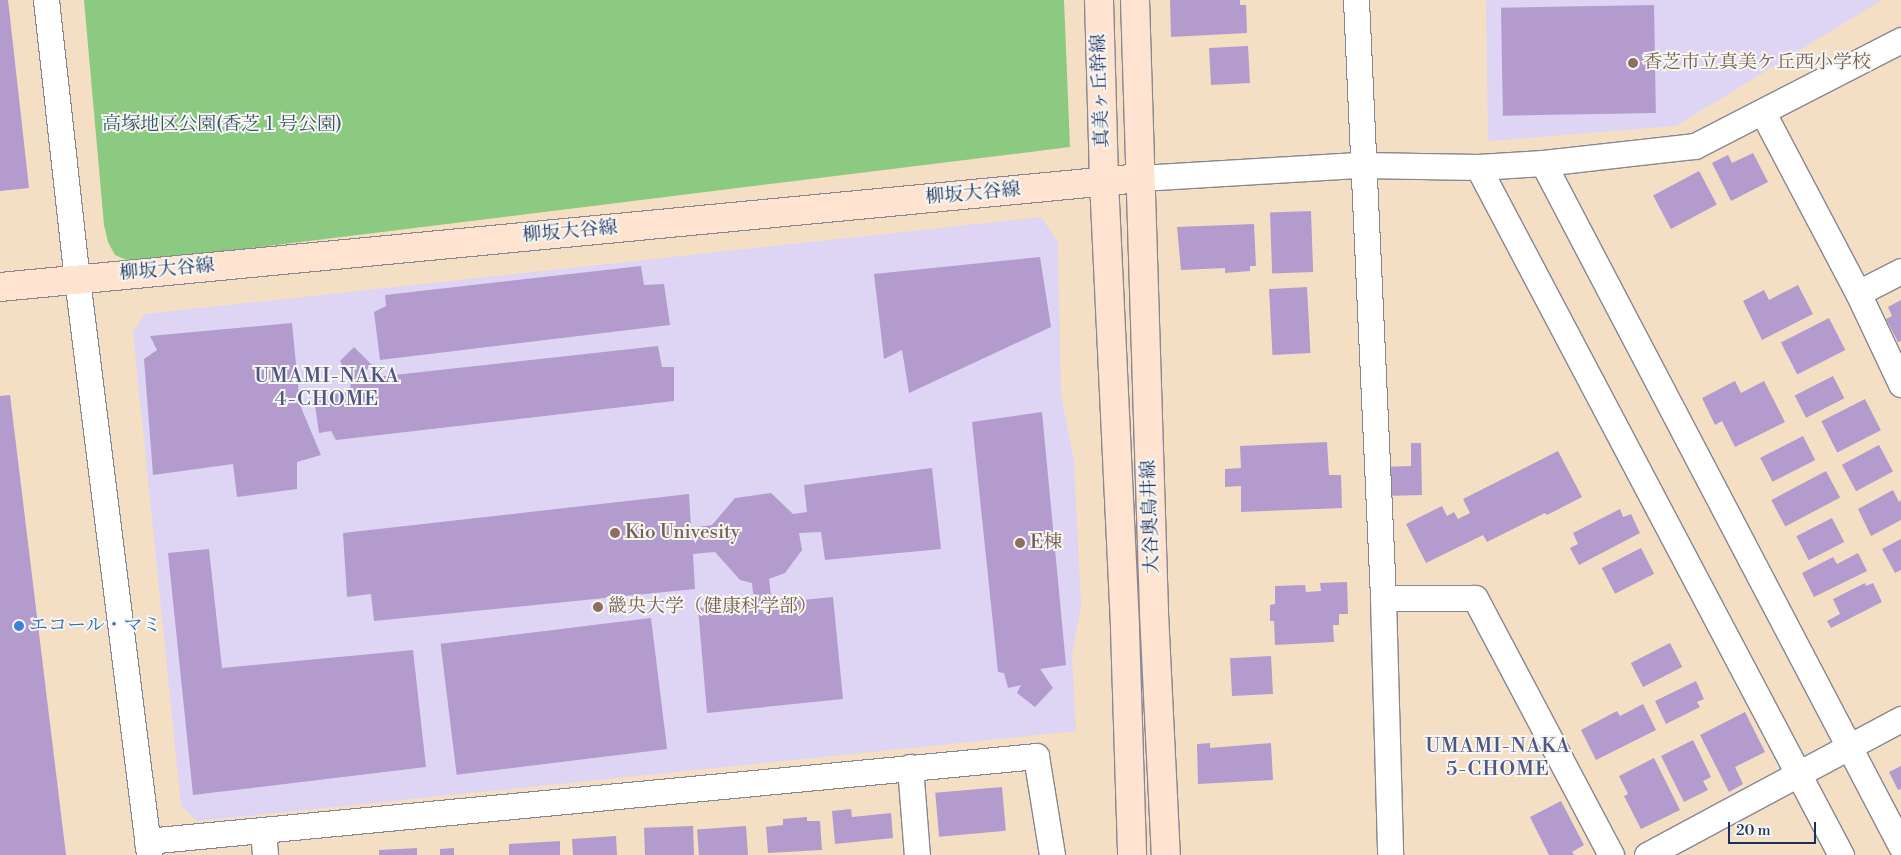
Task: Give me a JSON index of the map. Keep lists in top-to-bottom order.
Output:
{
  "streets": {
    "street": ["真美ヶ丘幹線", "柳坂大谷線", "大谷奥鳥井線"]
  },
  "crossings": [
    ["真美ヶ丘幹線", "柳坂大谷線"],
    ["真美ヶ丘幹線", "大谷奥鳥井線"],
    ["柳坂大谷線", "大谷奥鳥井線"]
  ],
  "districts": ["UMAMI-NAKA 4-CHOME", "UMAMI-NAKA 5-CHOME"],
  "parks": ["高塚地区公園(香芝１号公園)"],
  "places": [
    "香芝市立真美ケ丘西小学校",
    "Kio Univesity",
    "E棟",
    "畿央大学（健康科学部）",
    "エコール・マミ"
  ],
  "scale_bar": "20 m"
}
